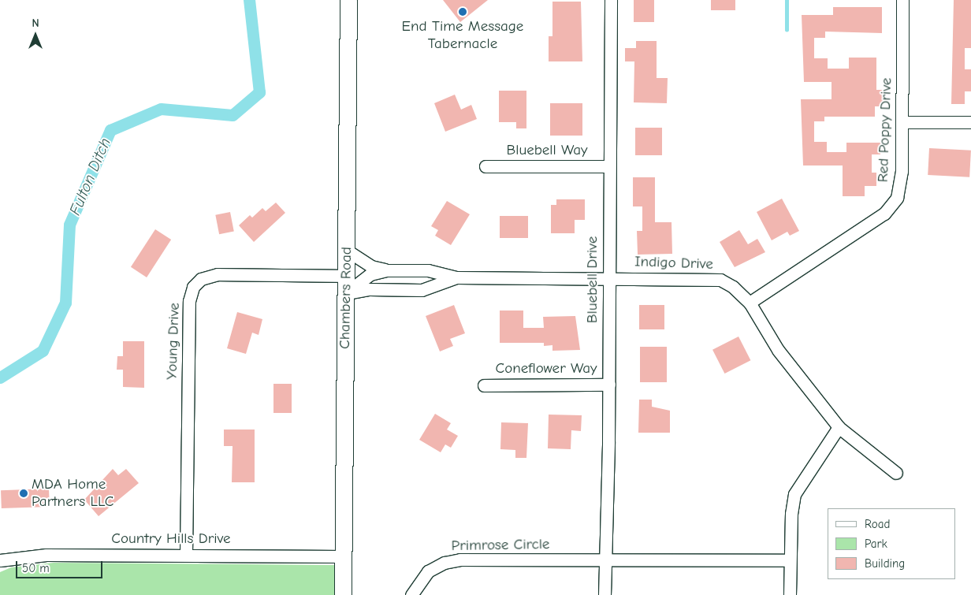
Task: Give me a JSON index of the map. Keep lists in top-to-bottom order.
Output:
{
  "streets": {
    "street": [
      "Red Poppy Drive",
      "Bluebell Way",
      "Indigo Drive",
      "Bluebell Drive",
      "Chambers Road",
      "Young Drive",
      "Coneflower Way",
      "Country Hills Drive",
      "Primrose Circle"
    ]
  },
  "crossings": [
    ["Red Poppy Drive", "Indigo Drive"],
    ["Bluebell Way", "Bluebell Drive"],
    ["Indigo Drive", "Bluebell Drive"],
    ["Indigo Drive", "Chambers Road"],
    ["Bluebell Drive", "Coneflower Way"],
    ["Bluebell Drive", "Primrose Circle"],
    ["Chambers Road", "Young Drive"],
    ["Chambers Road", "Country Hills Drive"],
    ["Young Drive", "Country Hills Drive"]
  ],
  "water": ["Fulton Ditch"],
  "places": ["End Time Message Tabernacle", "MDA Home Partners LLC"],
  "legend": ["Road", "Park", "Building"],
  "scale_bar": "50 m",
  "north": "top"
}
